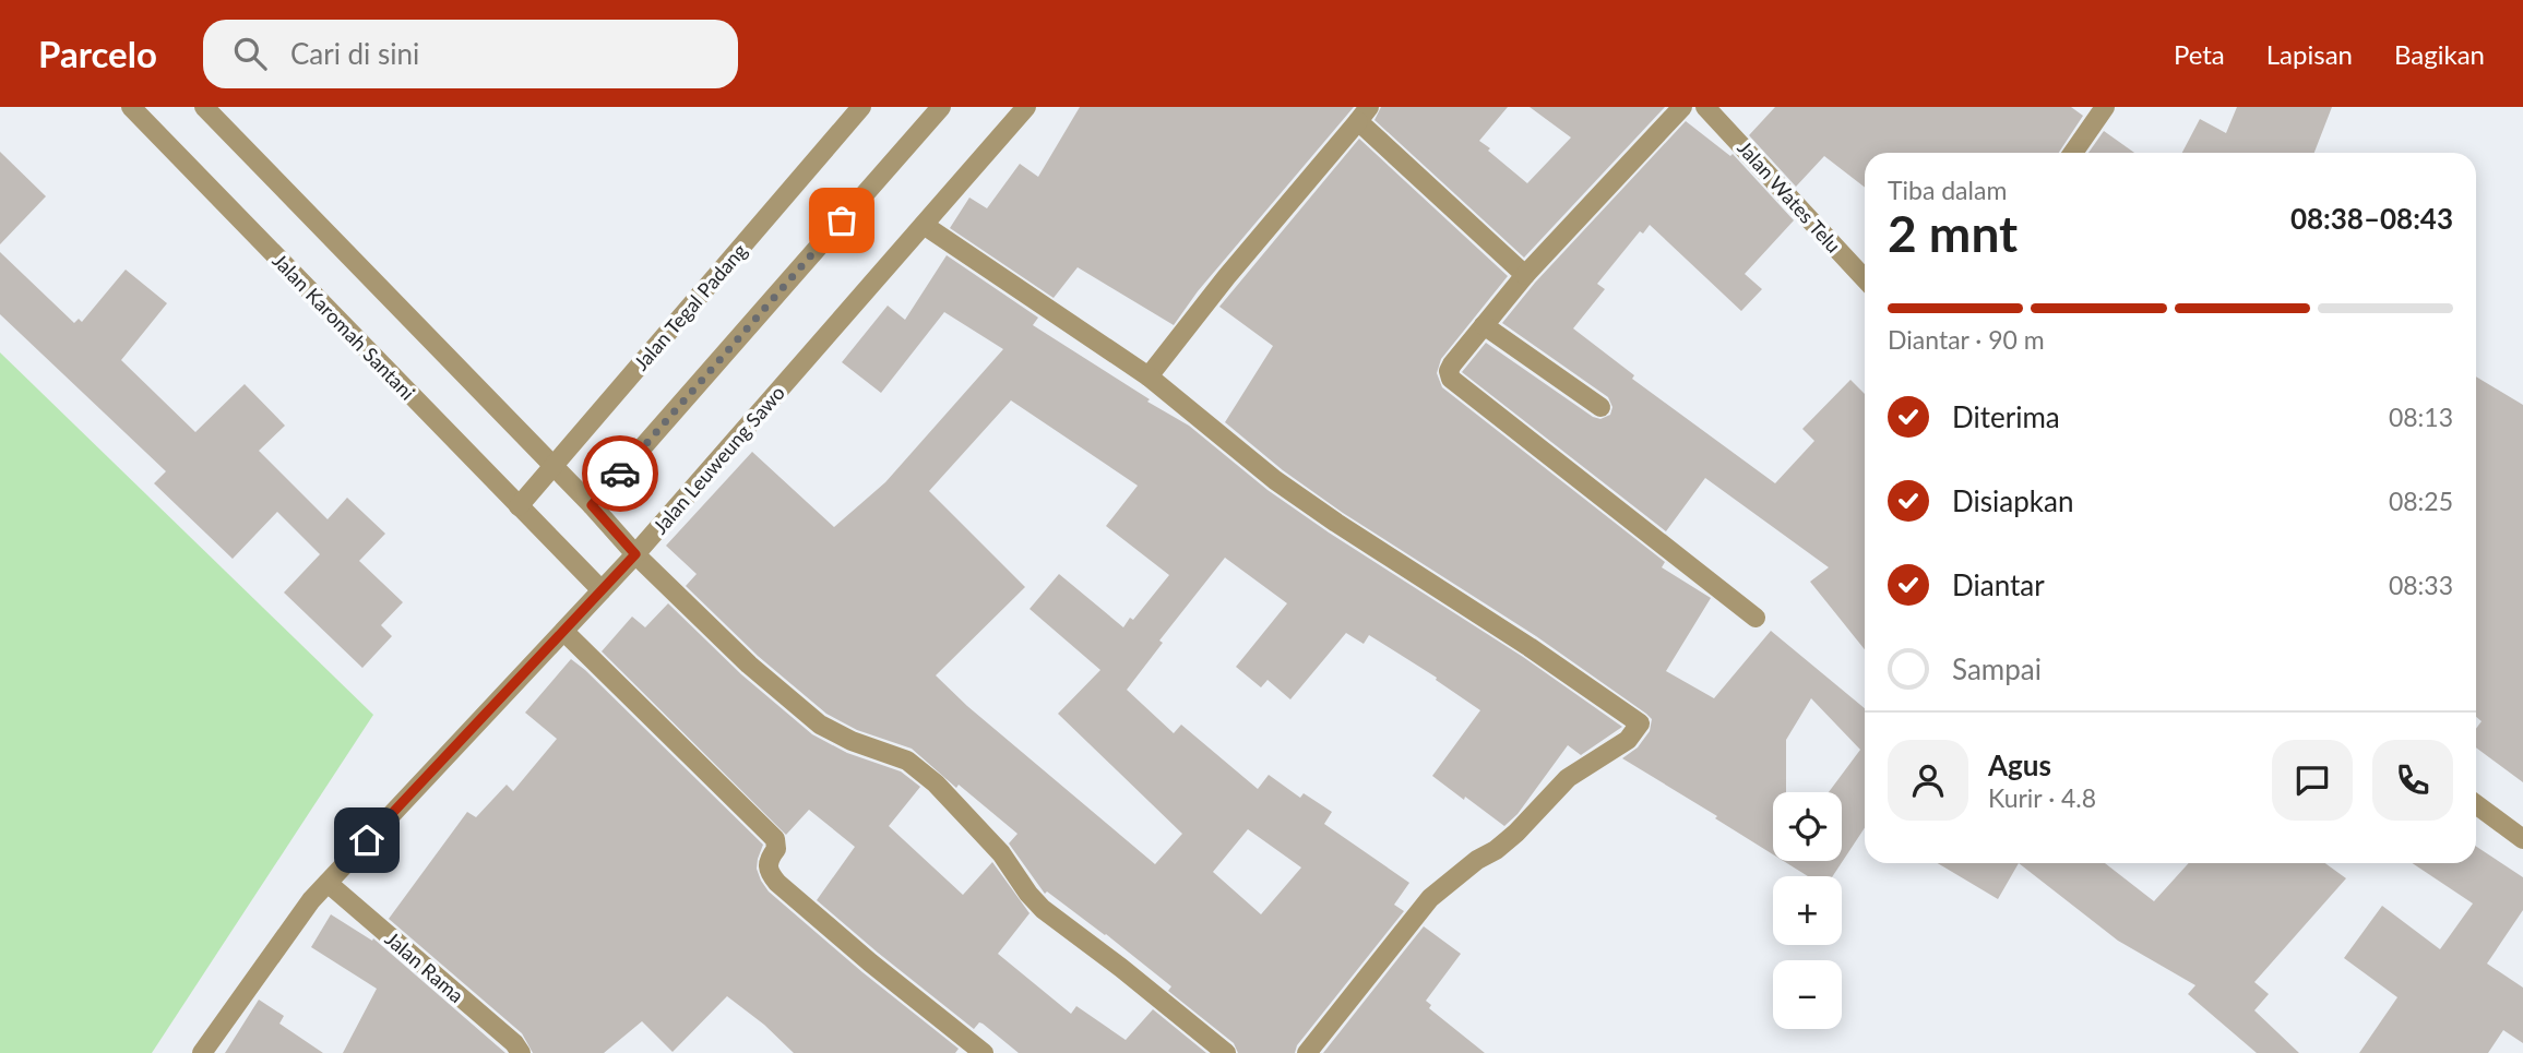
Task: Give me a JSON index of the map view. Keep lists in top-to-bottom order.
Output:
{
  "streets": {
    "street": [
      "Jalan Wates Telu",
      "Jalan Tegal Padang",
      "Jalan Karomah Santani",
      "Jalan Leuweung Sawo",
      "Jalan Rama"
    ]
  },
  "crossings": [
    ["Jalan Tegal Padang", "Jalan Karomah Santani"],
    ["Jalan Karomah Santani", "Jalan Leuweung Sawo"],
    ["Jalan Leuweung Sawo", "Jalan Rama"]
  ],
  "page": {
    "header": "Parcelo",
    "search": "Cari di sini",
    "nav": ["Peta", "Lapisan", "Bagikan"],
    "heading": ["2 mnt", "Tiba dalam", "08:38–08:43"],
    "panel": ["Agus", "Kurir · 4.8"],
    "bar": "Diantar · 90 m",
    "list": [
      ["Diterima", "08:13"],
      ["Disiapkan", "08:25"],
      ["Diantar", "08:33"],
      "Sampai"
    ],
    "map_buttons": ["+", "−"]
  }
}
